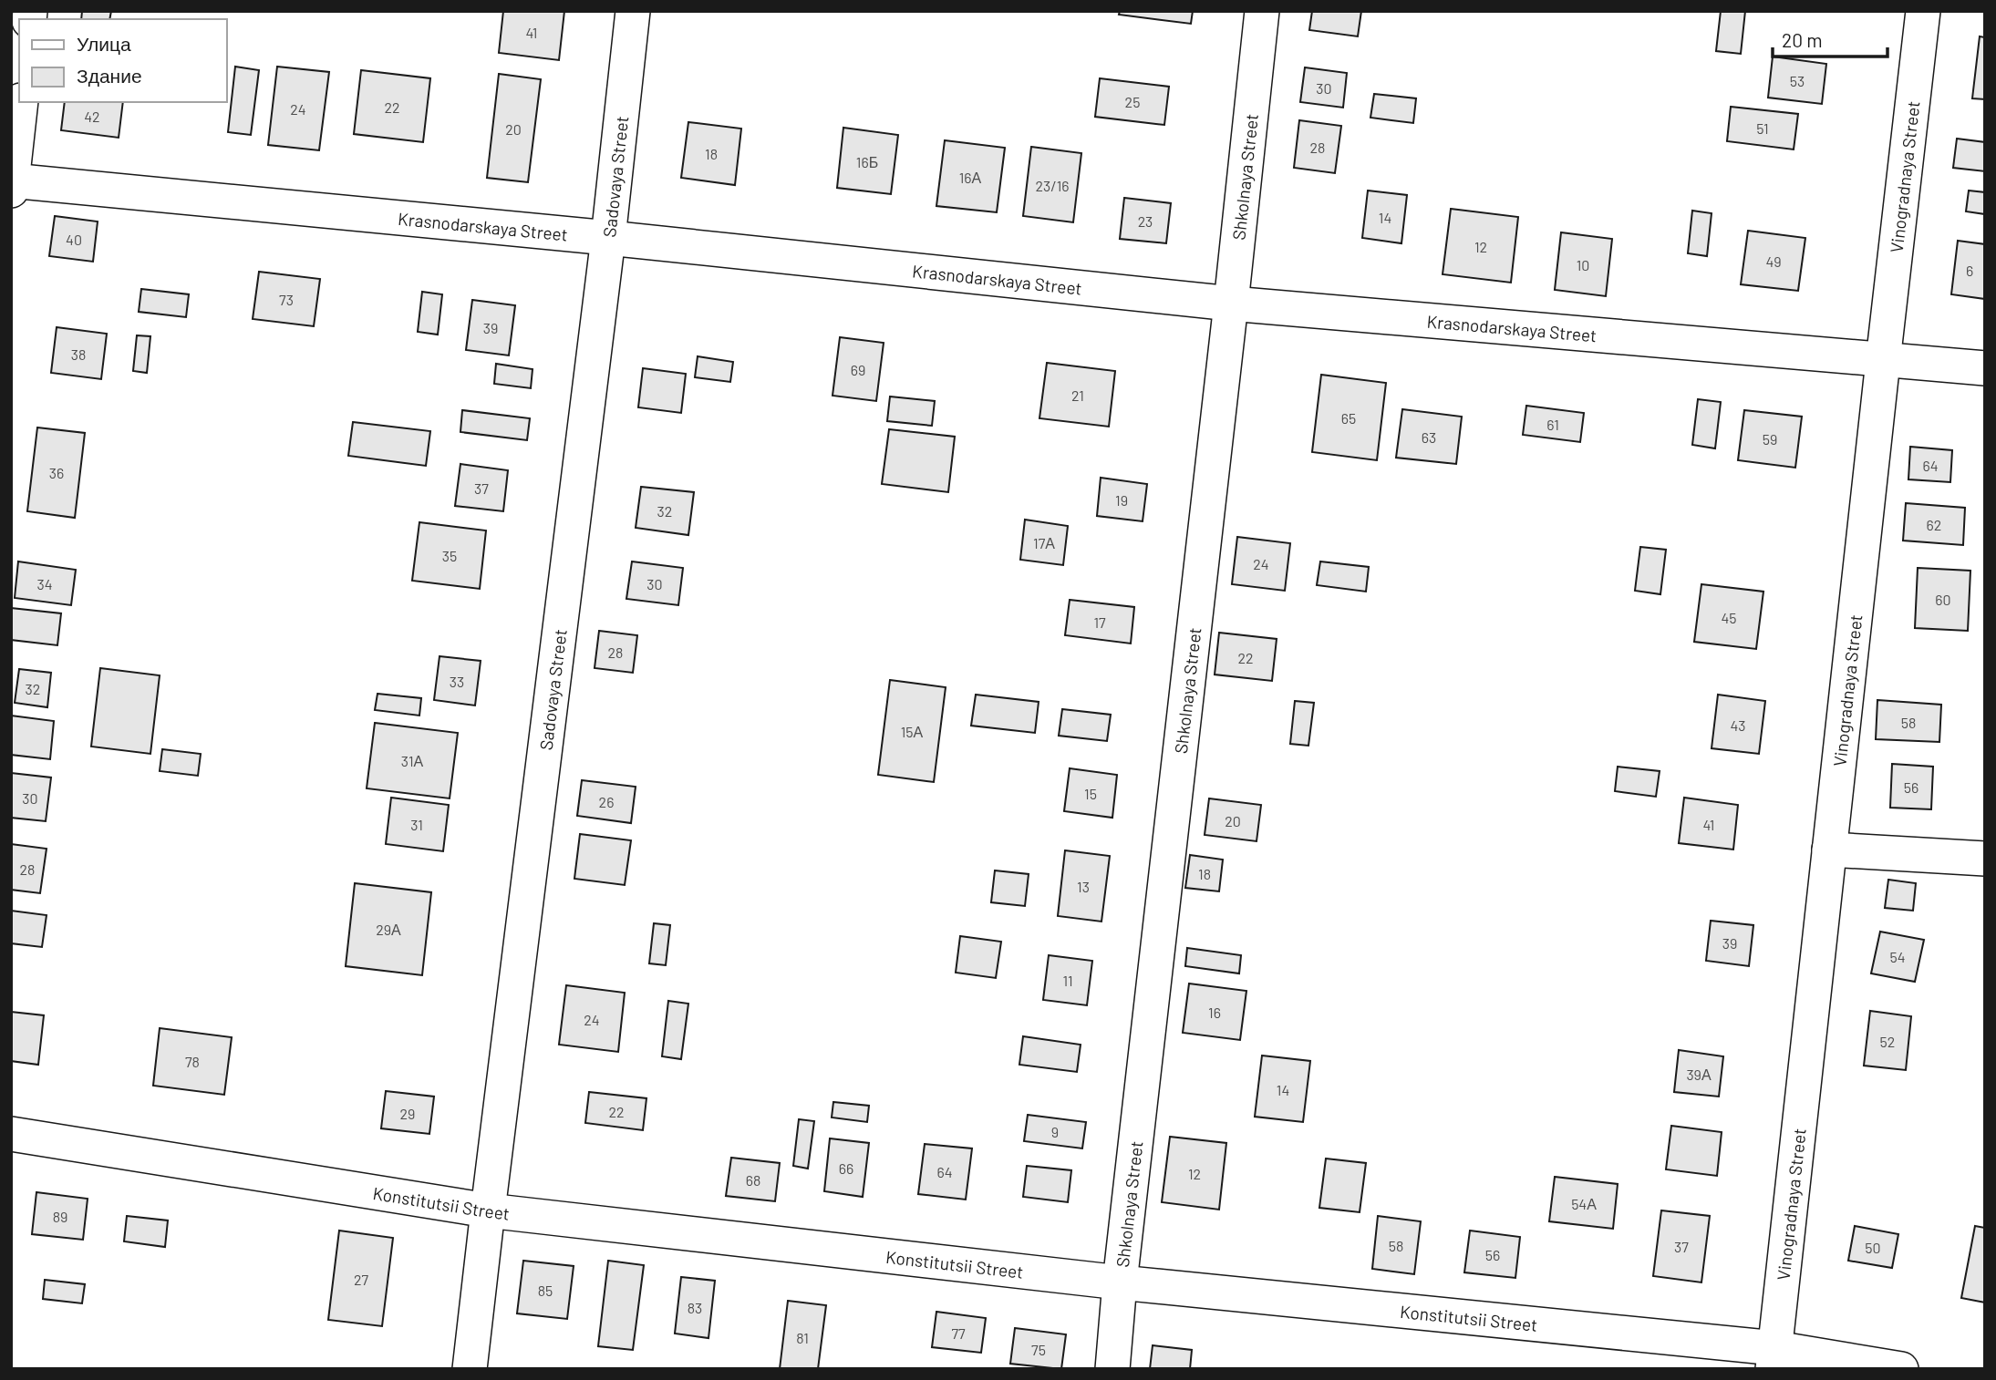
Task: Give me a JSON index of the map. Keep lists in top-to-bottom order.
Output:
{
  "streets": {
    "street": [
      "Vinogradnaya Street",
      "Sadovaya Street",
      "Shkolnaya Street",
      "Krasnodarskaya Street",
      "Konstitutsii Street"
    ]
  },
  "crossings": [
    ["Vinogradnaya Street", "Krasnodarskaya Street"],
    ["Vinogradnaya Street", "Konstitutsii Street"],
    ["Sadovaya Street", "Krasnodarskaya Street"],
    ["Sadovaya Street", "Konstitutsii Street"],
    ["Shkolnaya Street", "Krasnodarskaya Street"],
    ["Shkolnaya Street", "Konstitutsii Street"]
  ],
  "house_numbers": [
    "41",
    "53",
    "30",
    "25",
    "22",
    "24",
    "42",
    "51",
    "20",
    "28",
    "18",
    "16Б",
    "16А",
    "23/16",
    "14",
    "23",
    "40",
    "12",
    "49",
    "10",
    "6",
    "73",
    "39",
    "38",
    "69",
    "21",
    "65",
    "61",
    "63",
    "59",
    "64",
    "36",
    "37",
    "19",
    "32",
    "62",
    "17А",
    "35",
    "24",
    "34",
    "30",
    "60",
    "45",
    "17",
    "28",
    "22",
    "33",
    "32",
    "58",
    "43",
    "15А",
    "31А",
    "56",
    "15",
    "30",
    "26",
    "20",
    "31",
    "41",
    "28",
    "18",
    "13",
    "29А",
    "39",
    "54",
    "11",
    "16",
    "24",
    "52",
    "78",
    "39А",
    "14",
    "22",
    "29",
    "9",
    "66",
    "64",
    "12",
    "68",
    "54А",
    "89",
    "58",
    "37",
    "50",
    "56",
    "27",
    "85",
    "83",
    "77",
    "81",
    "75"
  ],
  "legend": ["Улица", "Здание"],
  "scale_bar": "20 m"
}
